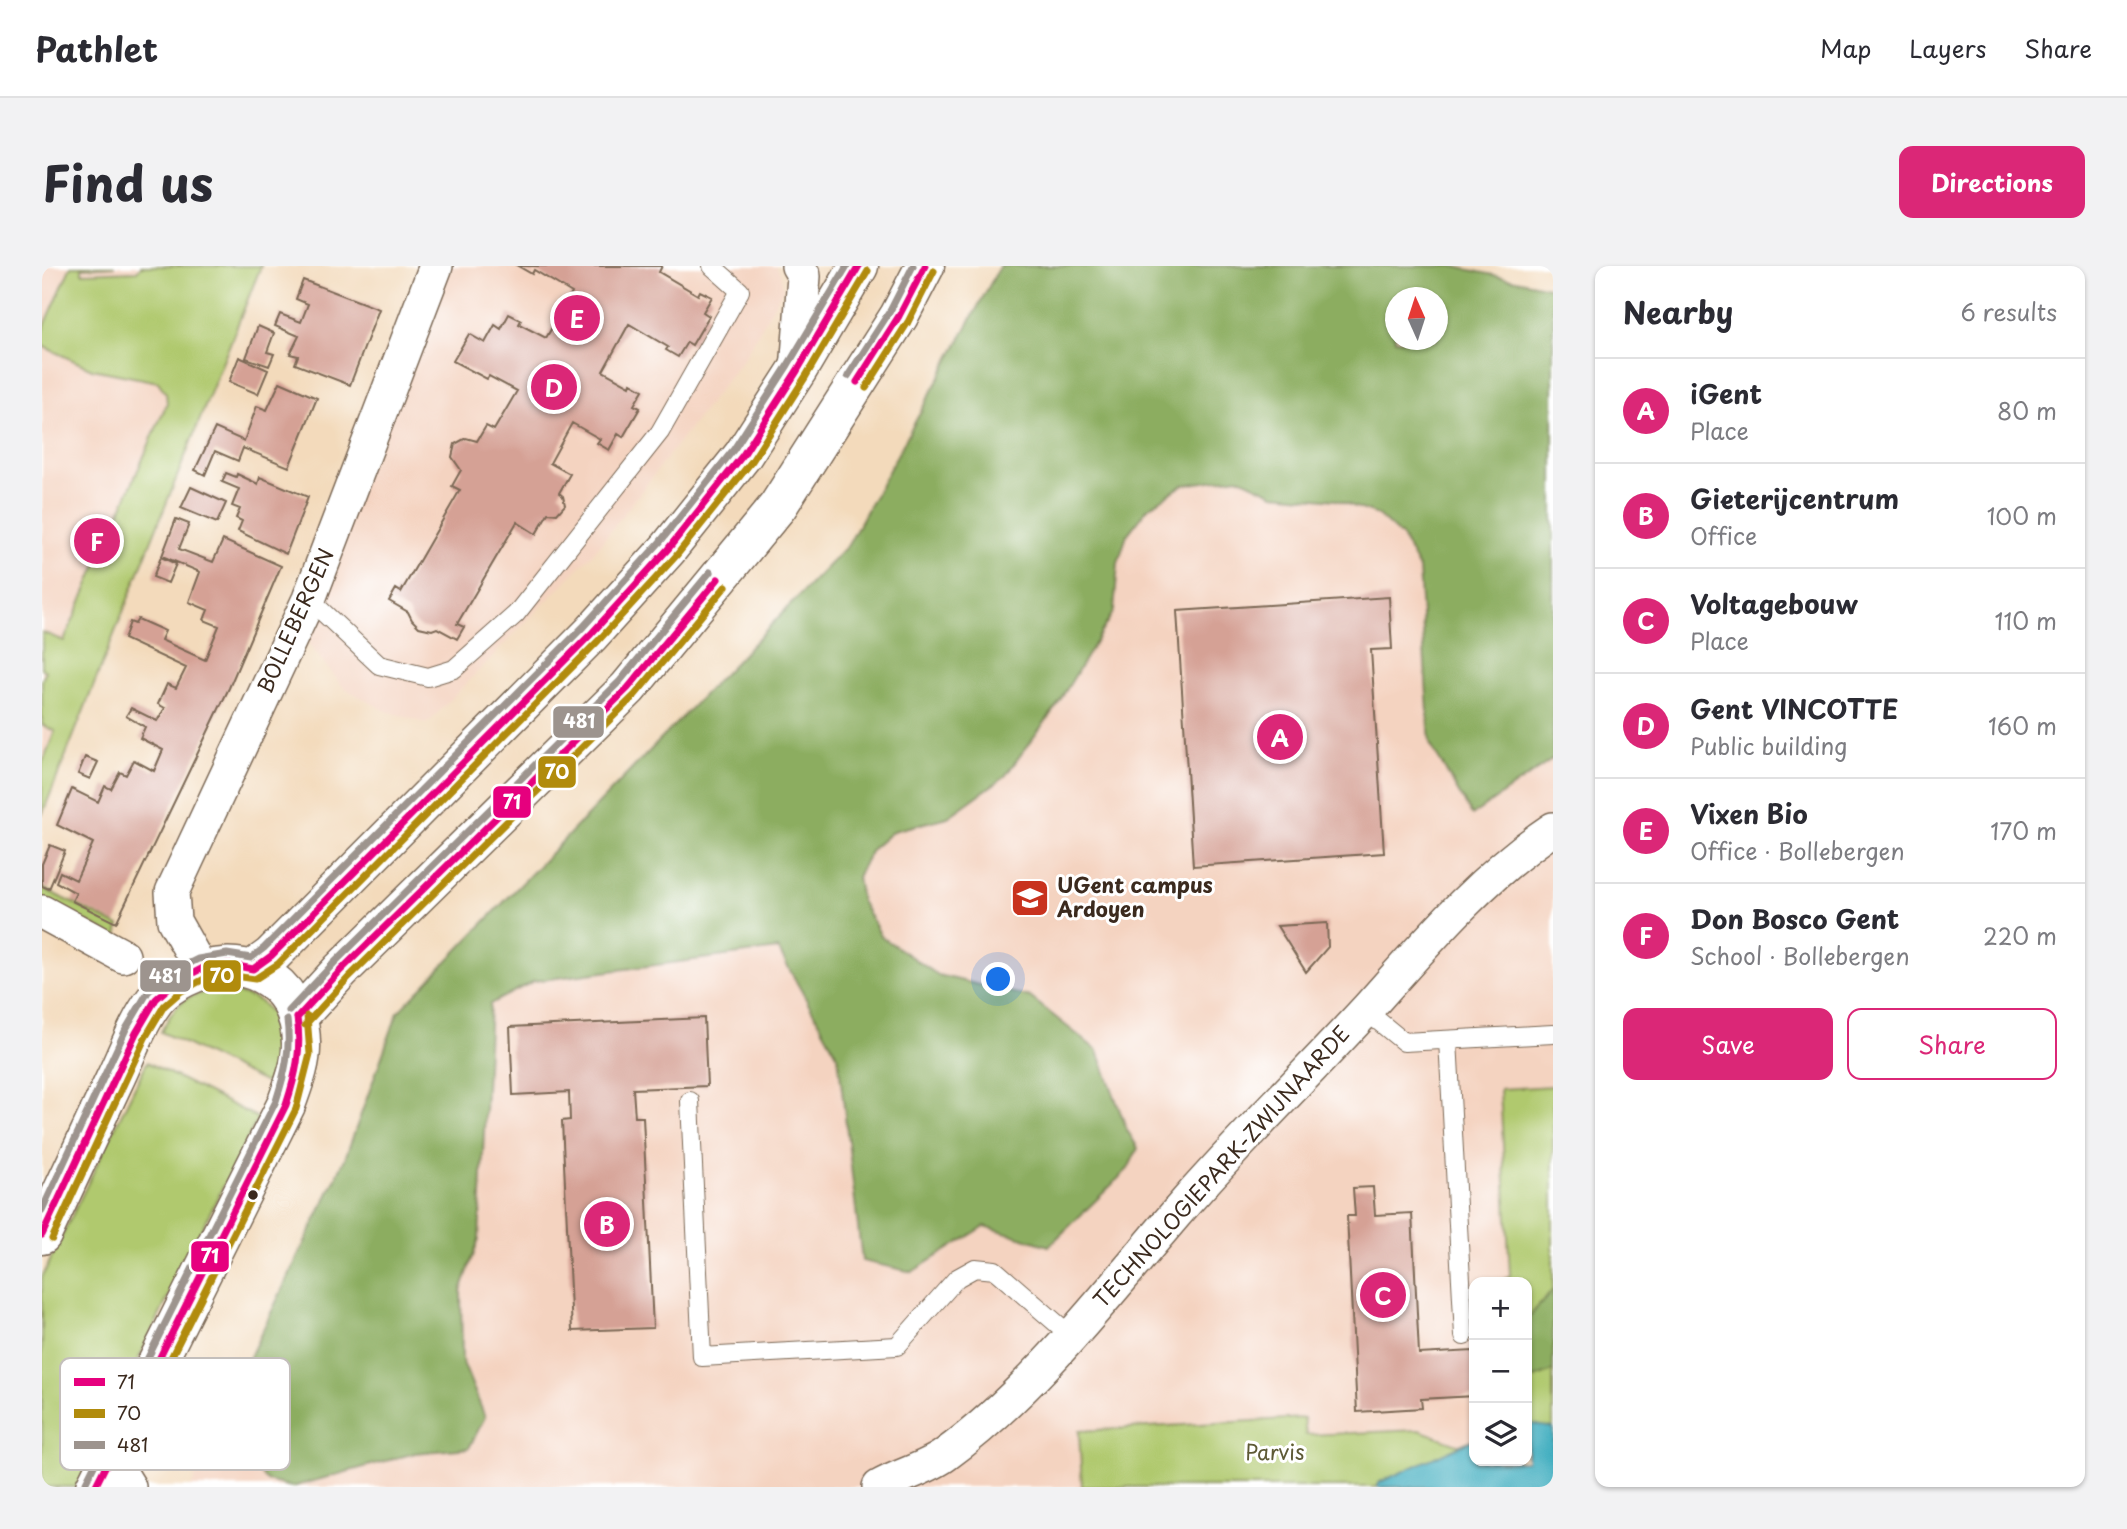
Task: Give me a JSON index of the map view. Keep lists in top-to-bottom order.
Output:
{
  "streets": {
    "street": ["BOLLEBERGEN", "TECHNOLOGIEPARK-ZWIJNAARDE"]
  },
  "parks": ["Parvis"],
  "places": {
    "school or university": ["UGent campus Ardoyen"]
  },
  "lines": ["transit line 71", "transit line 481", "transit line 70"],
  "legend": ["71", "70", "481"],
  "north": "top",
  "page": {
    "header": "Pathlet",
    "nav": ["Map", "Layers", "Share"],
    "title": "Find us",
    "buttons": [
      "Directions",
      ["Save", "Share"]
    ],
    "heading": ["Nearby", "6 results"],
    "pins": [
      "E",
      "D",
      "F",
      "A",
      "B",
      "C"
    ],
    "list": [
      {
        "mark": "A",
        "name": "iGent",
        "note": "Place",
        "value": "80 m"
      },
      {
        "mark": "B",
        "name": "Gieterijcentrum",
        "note": "Office",
        "value": "100 m"
      },
      {
        "mark": "C",
        "name": "Voltagebouw",
        "note": "Place",
        "value": "110 m"
      },
      {
        "mark": "D",
        "name": "Gent VINCOTTE",
        "note": "Public building",
        "value": "160 m"
      },
      {
        "mark": "E",
        "name": "Vixen Bio",
        "note": "Office · Bollebergen",
        "value": "170 m"
      },
      {
        "mark": "F",
        "name": "Don Bosco Gent",
        "note": "School · Bollebergen",
        "value": "220 m"
      }
    ],
    "map_buttons": ["+", "−"]
  }
}
